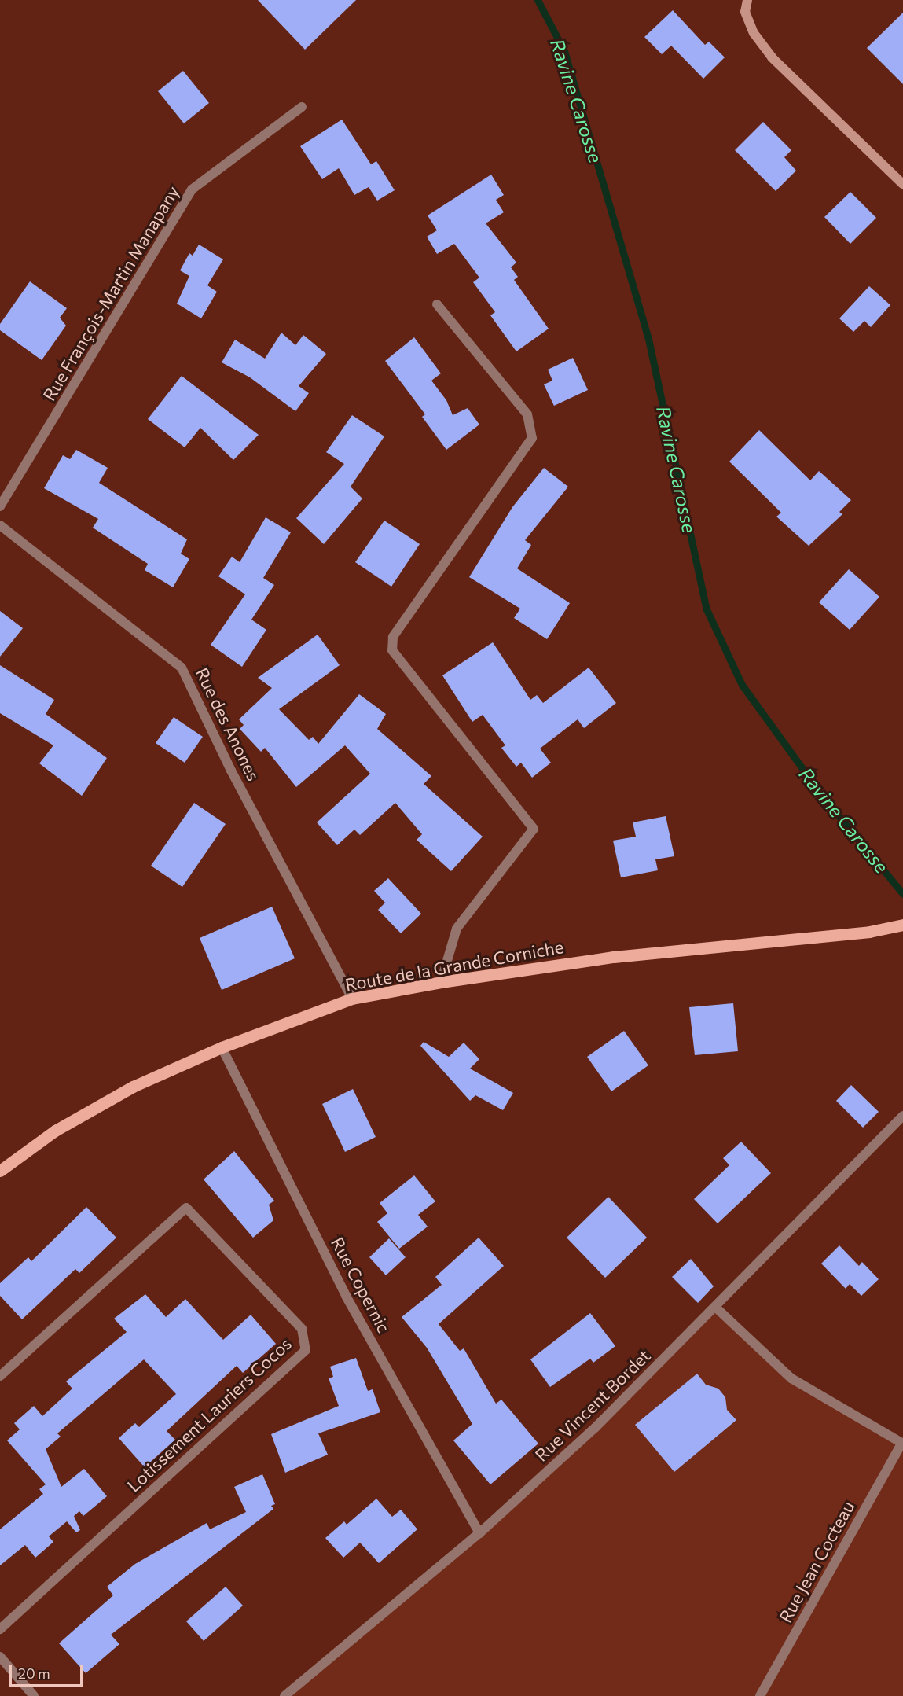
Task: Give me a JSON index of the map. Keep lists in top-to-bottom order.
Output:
{
  "streets": {
    "main road": ["Route de la Grande Corniche"],
    "street": [
      "Rue François-Martin Manapany",
      "Rue des Anones",
      "Rue Copernic",
      "Rue Vincent Bordet",
      "Lotissement Lauriers Cocos",
      "Rue Jean Cocteau"
    ]
  },
  "crossings": [
    ["Rue des Anones", "Route de la Grande Corniche"],
    ["Route de la Grande Corniche", "Rue Copernic"],
    ["Rue Copernic", "Rue Vincent Bordet"],
    ["Rue Vincent Bordet", "Rue Jean Cocteau"]
  ],
  "water": ["Ravine Carosse"],
  "scale_bar": "20 m"
}
